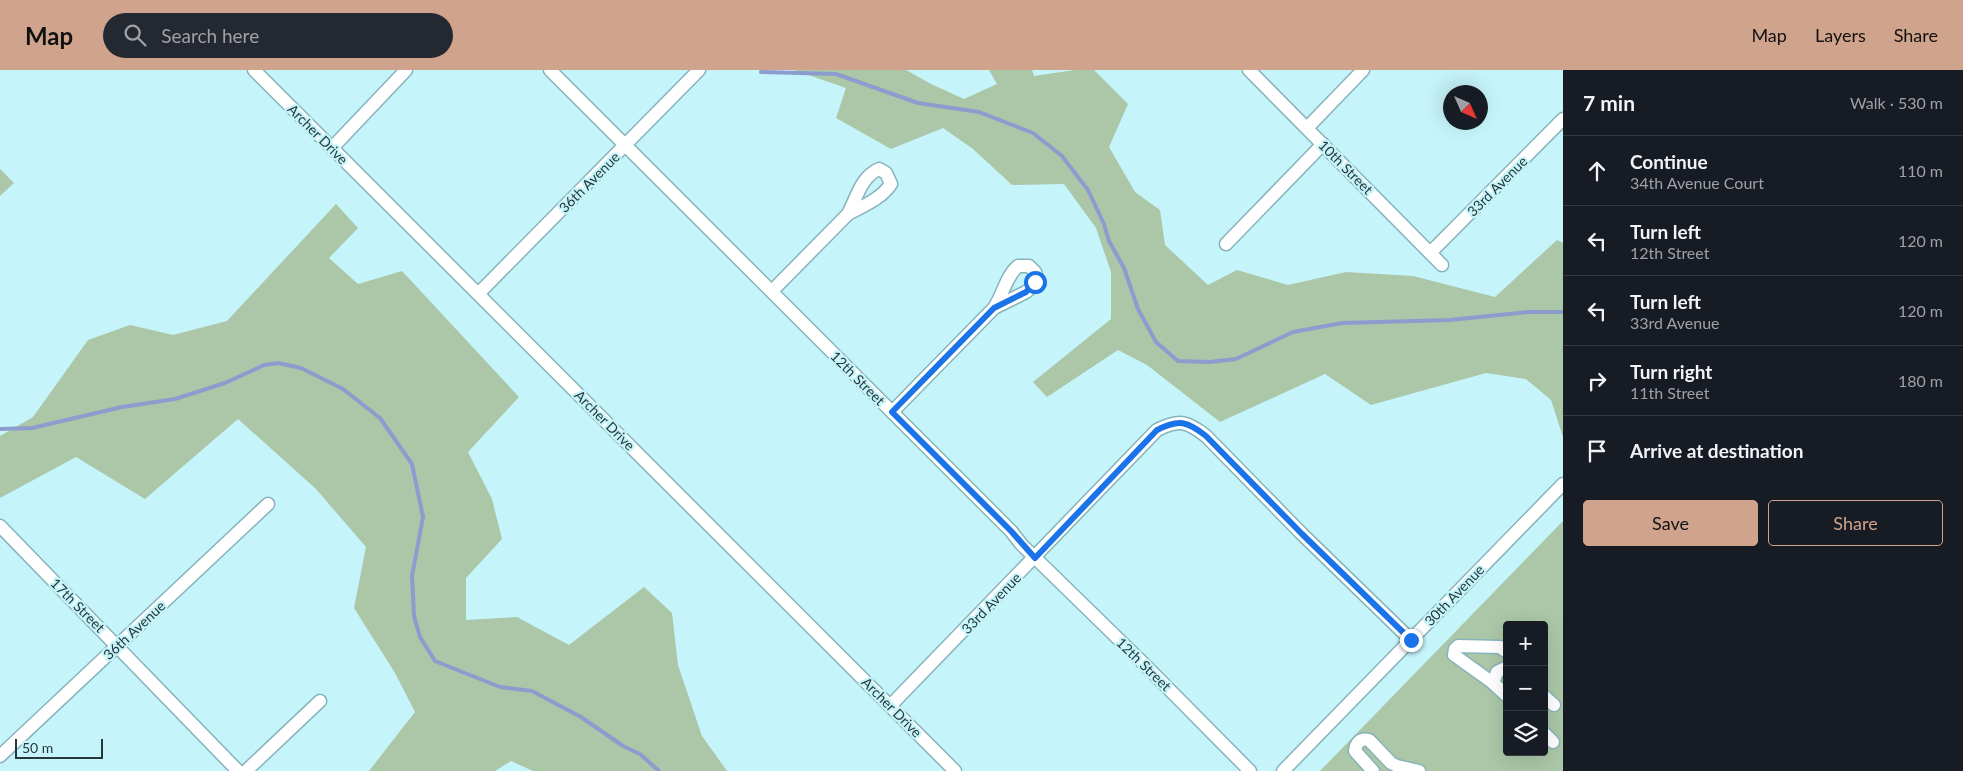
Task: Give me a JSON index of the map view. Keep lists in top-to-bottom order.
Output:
{
  "streets": {
    "street": [
      "Archer Drive",
      "10th Street",
      "36th Avenue",
      "33rd Avenue",
      "12th Street",
      "30th Avenue",
      "17th Street"
    ]
  },
  "crossings": [
    ["Archer Drive", "36th Avenue"],
    ["Archer Drive", "33rd Avenue"],
    ["10th Street", "33rd Avenue"],
    ["36th Avenue", "12th Street"],
    ["36th Avenue", "17th Street"],
    ["33rd Avenue", "12th Street"],
    ["33rd Avenue", "30th Avenue"]
  ],
  "scale_bar": "50 m",
  "north": "bottom right",
  "page": {
    "header": "Map",
    "search": "Search here",
    "nav": ["Map", "Layers", "Share"],
    "heading": ["7 min", "Walk · 530 m"],
    "list": [
      ["Continue", "34th Avenue Court", "110 m"],
      ["Turn left", "12th Street", "120 m"],
      ["Turn left", "33rd Avenue", "120 m"],
      ["Turn right", "11th Street", "180 m"],
      "Arrive at destination"
    ],
    "buttons": ["Save", "Share"],
    "map_buttons": ["+", "−"],
    "scale": "50 m"
  }
}
